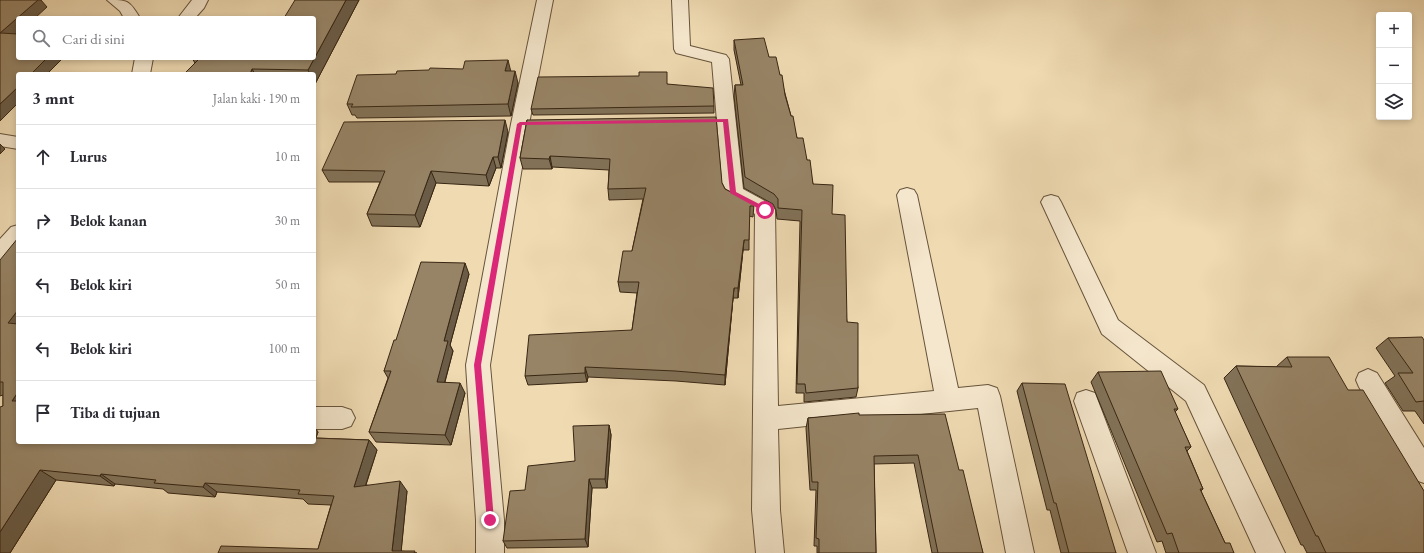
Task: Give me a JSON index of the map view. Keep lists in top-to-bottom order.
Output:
{
  "page": {
    "map_buttons": ["+", "−"],
    "search": "Cari di sini",
    "heading": ["3 mnt", "Jalan kaki · 190 m"],
    "list": [
      ["Lurus", "10 m"],
      ["Belok kanan", "30 m"],
      ["Belok kiri", "50 m"],
      ["Belok kiri", "100 m"],
      "Tiba di tujuan"
    ]
  }
}
